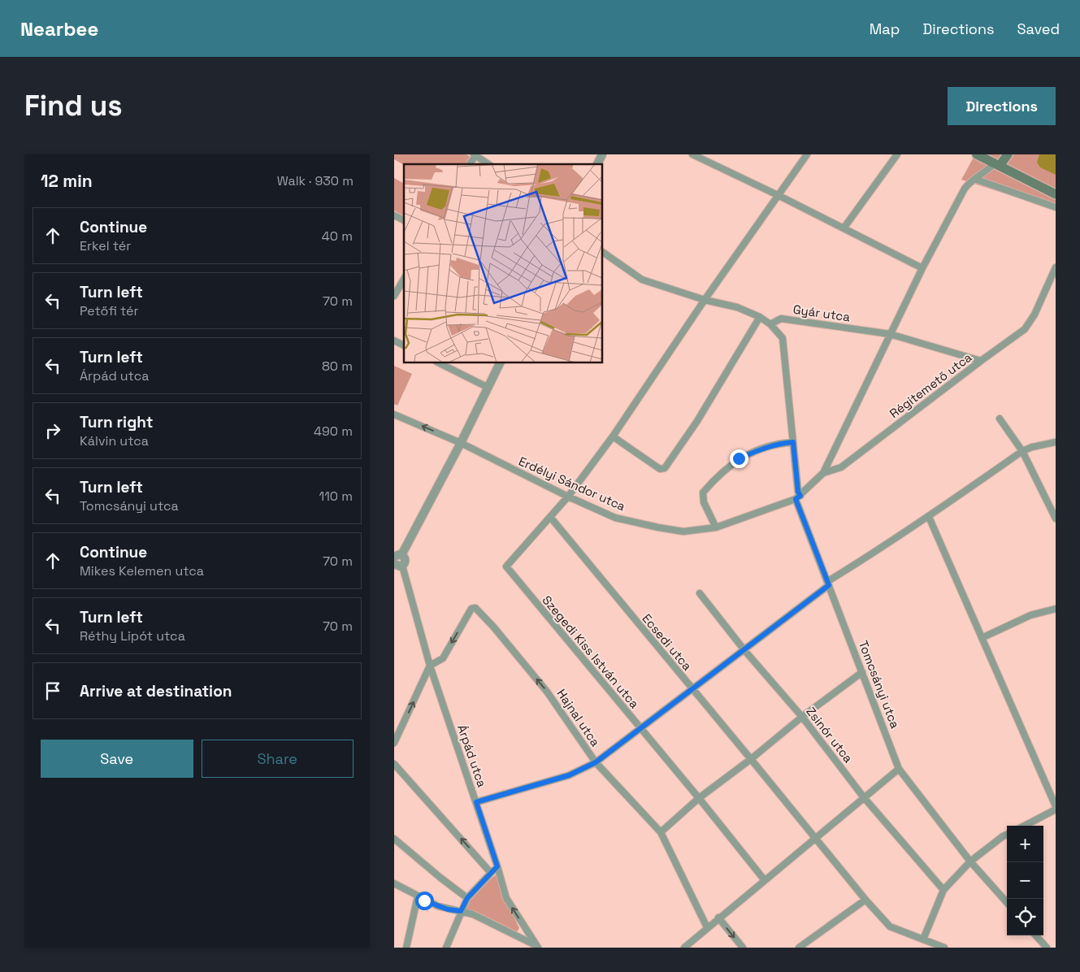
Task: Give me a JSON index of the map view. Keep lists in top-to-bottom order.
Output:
{
  "streets": {
    "street": [
      "Gyár utca",
      "Régitemető utca",
      "Erdélyi Sándor utca",
      "Ecsedi utca",
      "Szegedi Kiss István utca",
      "Tomcsányi utca",
      "Hajnal utca",
      "Zsinór utca",
      "Árpád utca"
    ]
  },
  "crossings": [
    ["Gyár utca", "Régitemető utca"],
    ["Gyár utca", "Tomcsányi utca"],
    ["Régitemető utca", "Erdélyi Sándor utca"],
    ["Régitemető utca", "Tomcsányi utca"],
    ["Erdélyi Sándor utca", "Szegedi Kiss István utca"],
    ["Erdélyi Sándor utca", "Tomcsányi utca"],
    ["Ecsedi utca", "Szegedi Kiss István utca"],
    ["Hajnal utca", "Árpád utca"]
  ],
  "page": {
    "header": "Nearbee",
    "nav": ["Map", "Directions", "Saved"],
    "buttons": [
      "Directions",
      ["Save", "Share"]
    ],
    "title": "Find us",
    "heading": ["12 min", "Walk · 930 m"],
    "list": [
      ["Continue", "Erkel tér", "40 m"],
      ["Turn left", "Petőfi tér", "70 m"],
      ["Turn left", "Árpád utca", "80 m"],
      ["Turn right", "Kálvin utca", "490 m"],
      ["Turn left", "Tomcsányi utca", "110 m"],
      ["Continue", "Mikes Kelemen utca", "70 m"],
      ["Turn left", "Réthy Lipót utca", "70 m"],
      "Arrive at destination"
    ],
    "map_buttons": ["+", "−"]
  }
}
